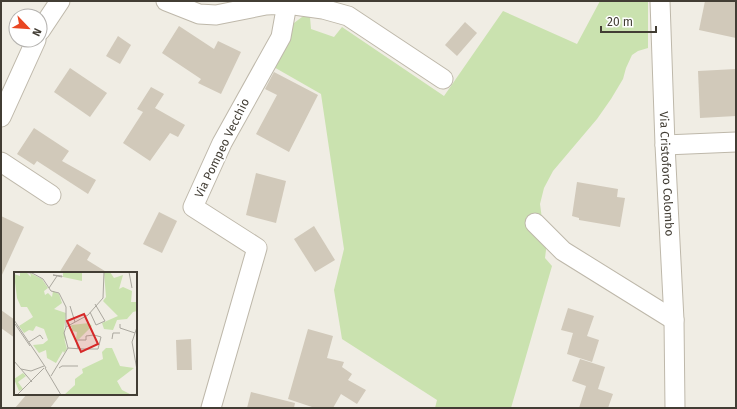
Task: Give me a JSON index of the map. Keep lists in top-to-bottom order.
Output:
{
  "streets": {
    "street": ["Via Pompeo Vecchio", "Via Cristoforo Colombo"]
  },
  "scale_bar": "20 m",
  "north": "bottom right"
}
